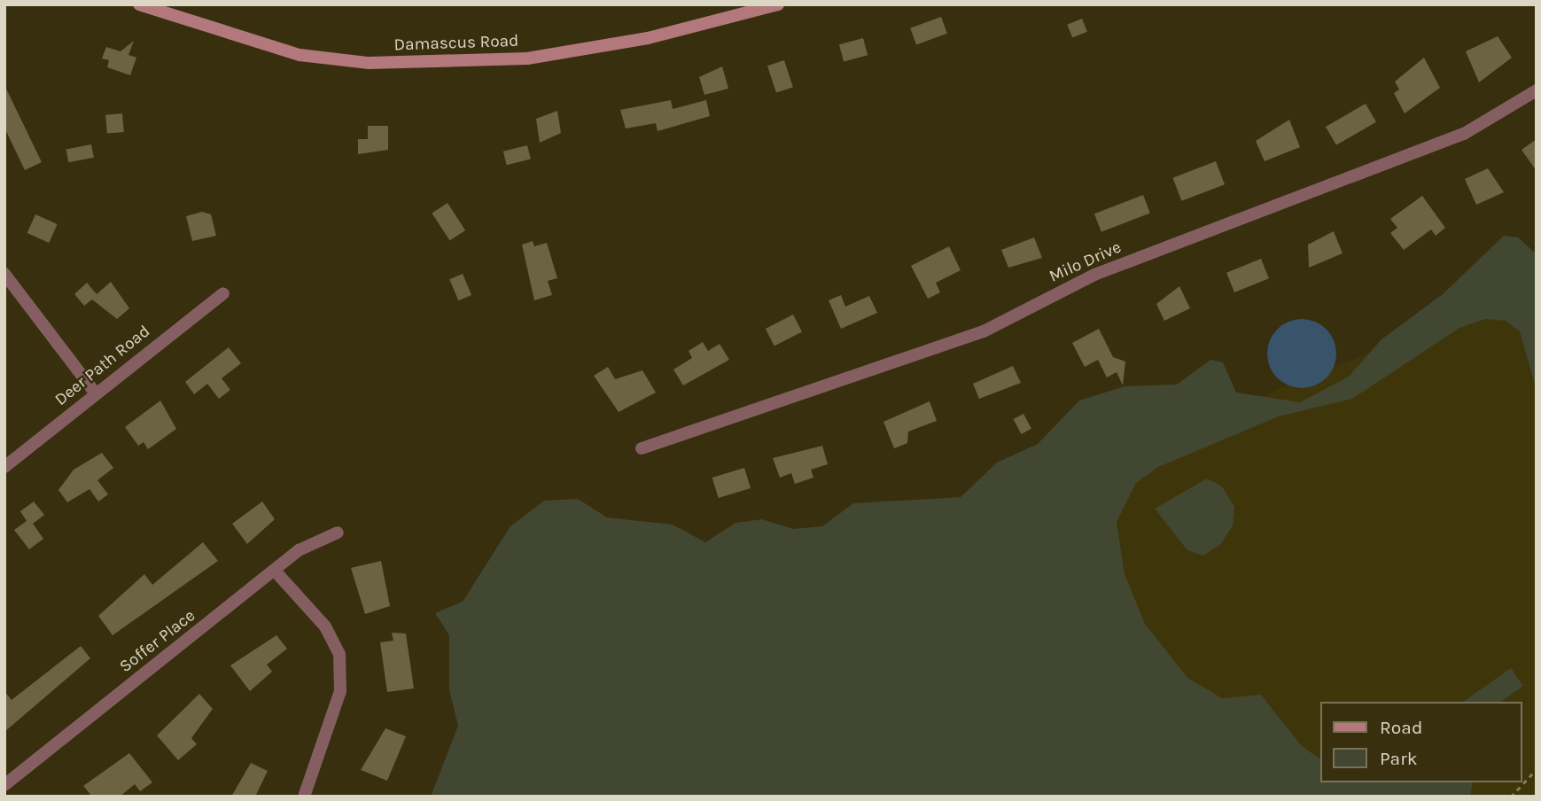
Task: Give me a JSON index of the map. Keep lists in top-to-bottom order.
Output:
{
  "streets": {
    "street": [
      "Damascus Road",
      "Milo Drive",
      "Deer Path Road",
      "Soffer Place"
    ]
  },
  "legend": ["Road", "Park"]
}
